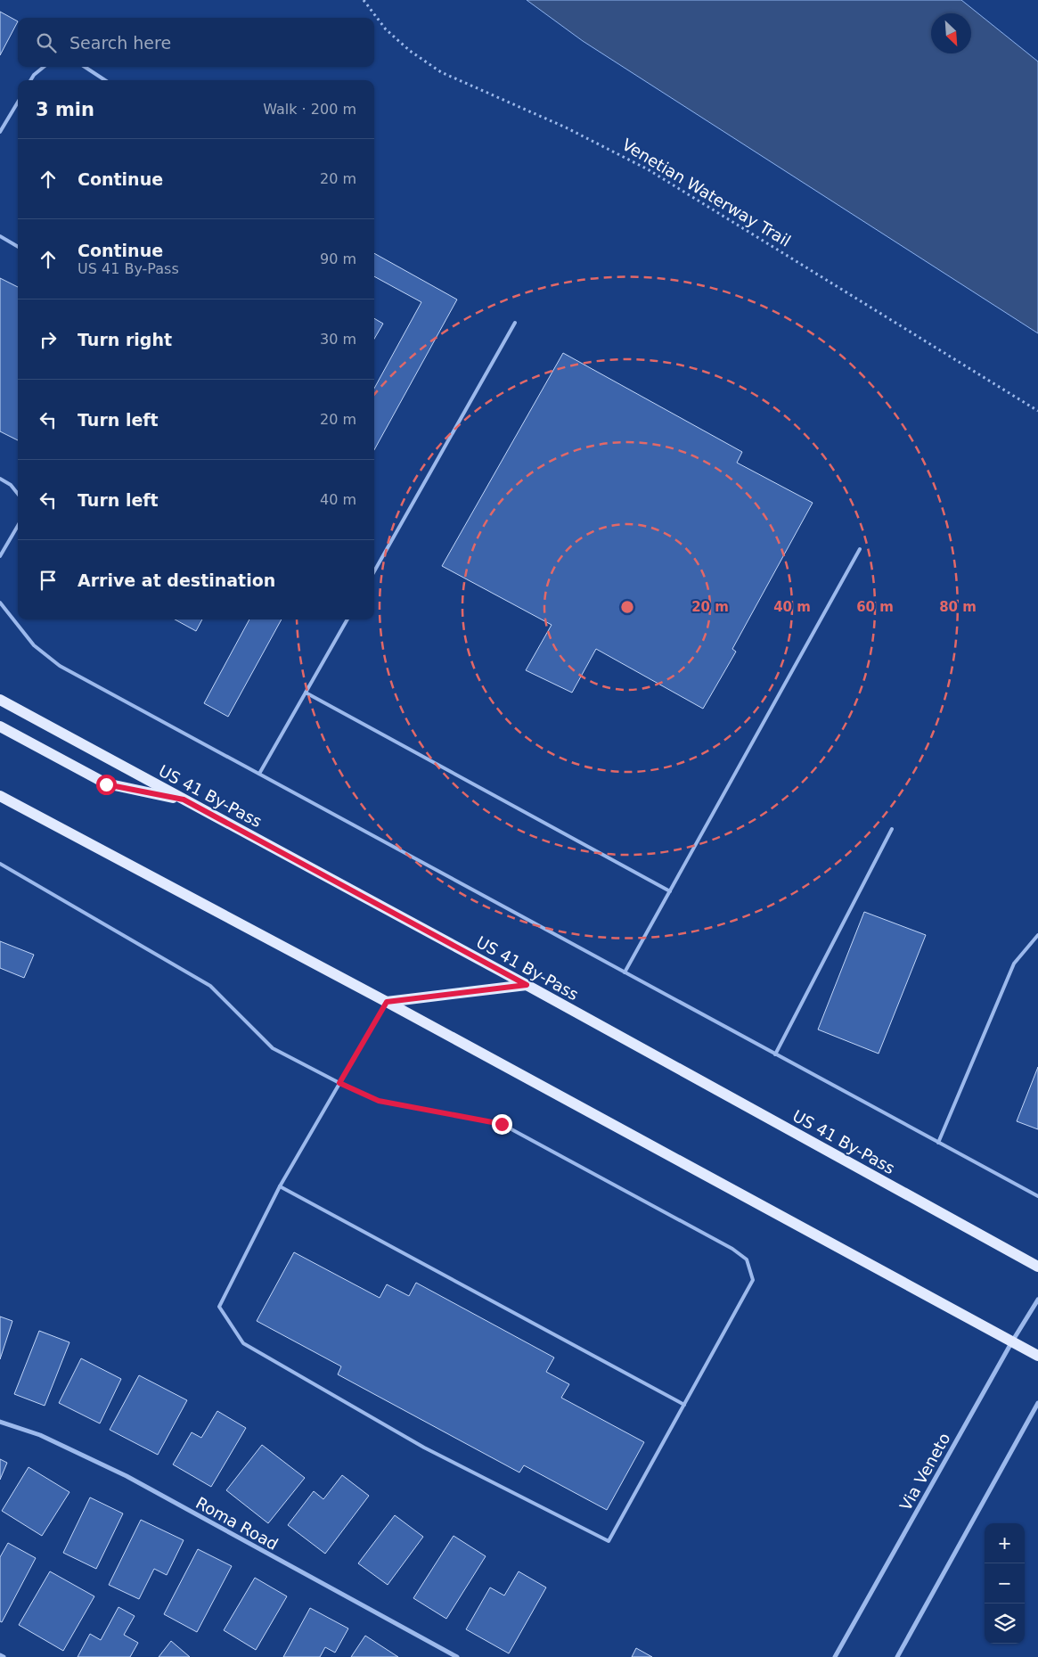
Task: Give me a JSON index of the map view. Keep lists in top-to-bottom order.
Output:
{
  "streets": {
    "main road": ["US 41 By-Pass"],
    "street": ["Via Veneto", "Roma Road"],
    "path": ["Venetian Waterway Trail"]
  },
  "north": "bottom right",
  "page": {
    "search": "Search here",
    "heading": ["3 min", "Walk · 200 m"],
    "list": [
      ["Continue", "20 m"],
      ["Continue", "US 41 By-Pass", "90 m"],
      ["Turn right", "30 m"],
      ["Turn left", "20 m"],
      ["Turn left", "40 m"],
      "Arrive at destination"
    ],
    "map_buttons": ["+", "−"]
  },
  "rings": [
    "20 m",
    "40 m",
    "60 m",
    "80 m"
  ]
}
